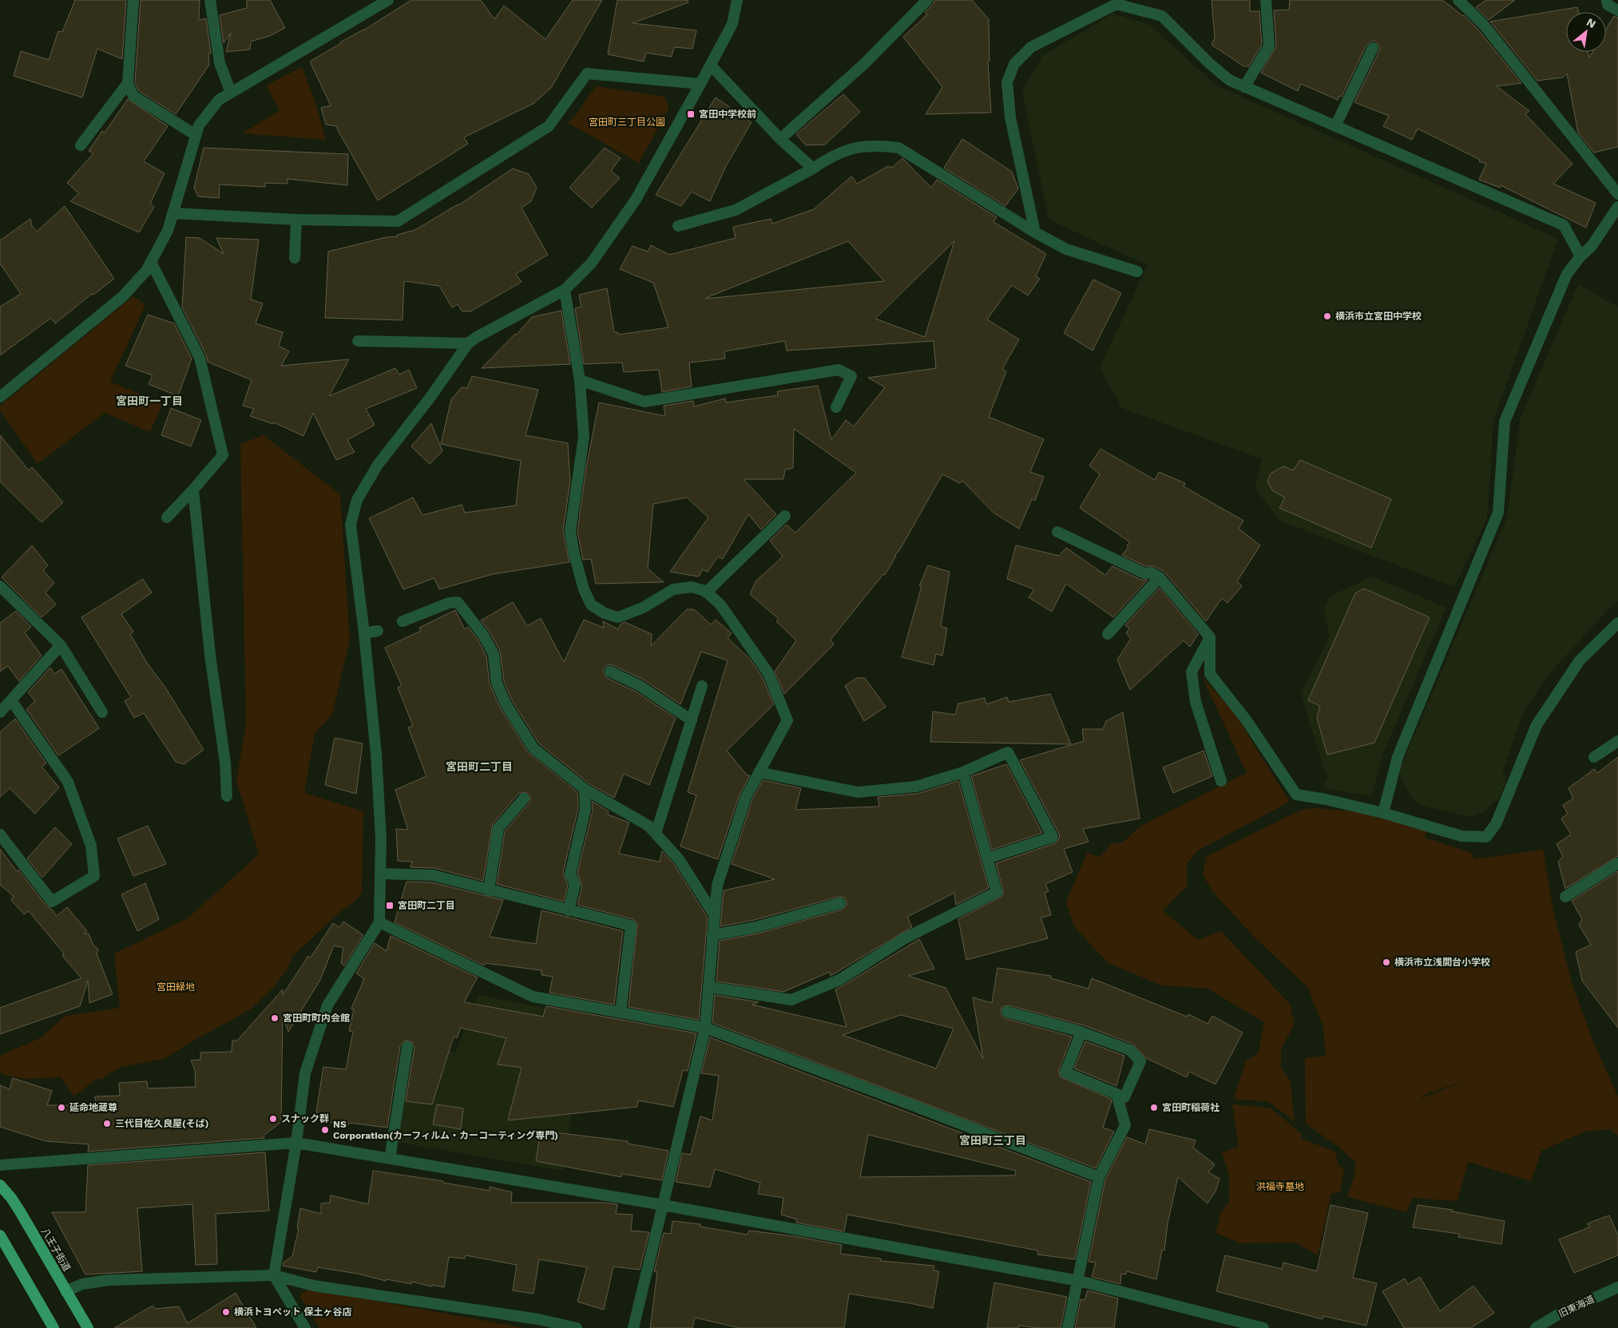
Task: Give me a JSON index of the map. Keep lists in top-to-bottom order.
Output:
{
  "streets": {
    "highway": ["八王子街道"],
    "street": ["旧東海道"]
  },
  "districts": ["宮田町一丁目", "宮田町二丁目", "宮田町三丁目"],
  "parks": ["宮田町三丁目公園", "宮田緑地", "洪福寺墓地"],
  "places": {
    "transit": ["宮田中学校前", "宮田町二丁目"],
    "other": [
      "横浜市立宮田中学校",
      "横浜市立浅間台小学校",
      "宮田町町内会館",
      "延命地蔵尊",
      "宮田町稲荷社",
      "スナック群",
      "三代目佐久良屋(そば)",
      "NS Corporation(カーフィルム・カーコーティング専門)",
      "横浜トヨペット 保土ヶ谷店"
    ]
  },
  "north": "top right"
}
